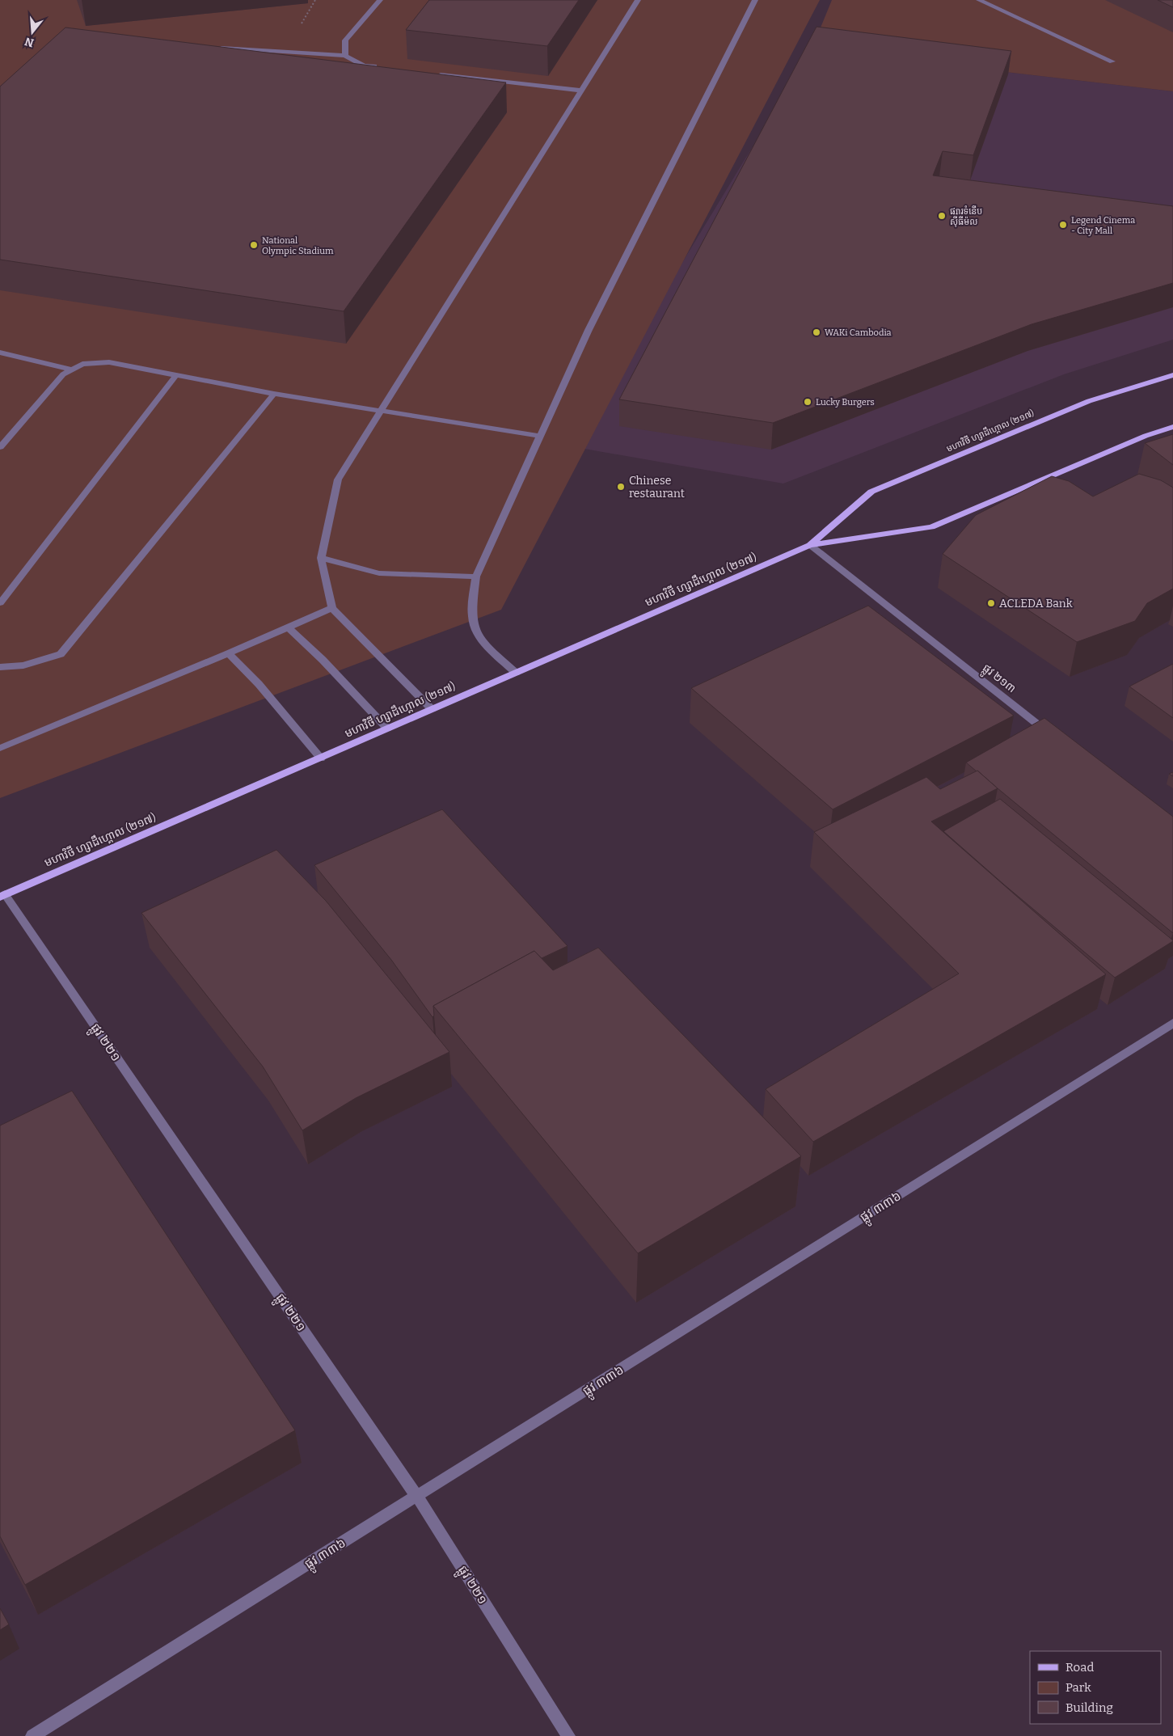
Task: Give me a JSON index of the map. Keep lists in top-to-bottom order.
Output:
{
  "streets": {
    "main road": ["មហាវិថី ហ្សាដឹហ្គោល (២១៧)"],
    "street": ["ផ្លូវ ២១៣", "ផ្លូវ ២២១", "ផ្លូវ ៣៣៦"]
  },
  "crossings": [
    ["មហាវិថី ហ្សាដឹហ្គោល (២១៧)", "ផ្លូវ ២១៣"],
    ["មហាវិថី ហ្សាដឹហ្គោល (២១៧)", "ផ្លូវ ២២១"],
    ["ផ្លូវ ២២១", "ផ្លូវ ៣៣៦"]
  ],
  "places": [
    "ផ្សារទំនើប ស៊ីធីម៉ល",
    "Legend Cinema - City Mall",
    "National Olympic Stadium",
    "WAKi Cambodia",
    "Lucky Burgers",
    "Chinese restaurant",
    "ACLEDA Bank"
  ],
  "legend": ["Road", "Park", "Building"],
  "north": "bottom"
}
